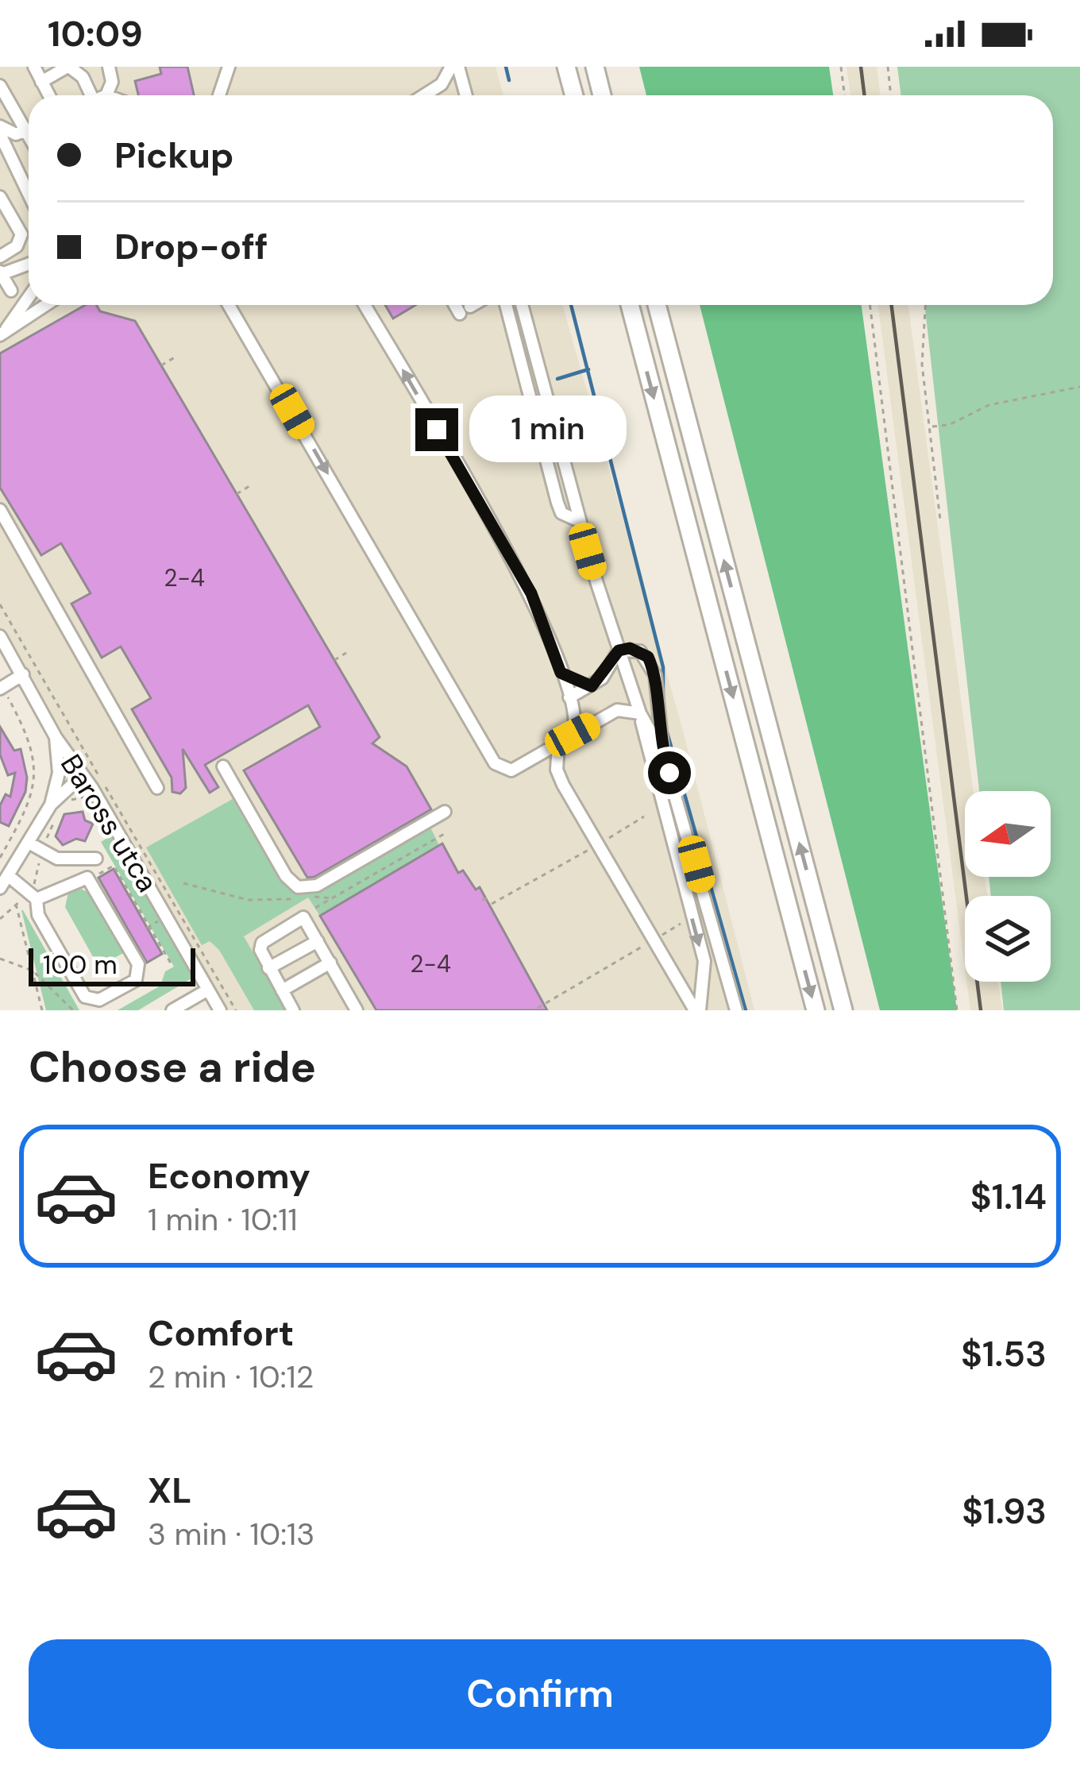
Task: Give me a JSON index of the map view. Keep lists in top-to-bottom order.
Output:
{
  "streets": {
    "street": ["Baross utca"]
  },
  "house_numbers": ["2-4", "2-4"],
  "scale_bar": "100 m",
  "north": "left",
  "page": {
    "status": "10:09",
    "banner": ["Pickup", "Drop-off"],
    "bubble": "1 min",
    "scale": "100 m",
    "heading": "Choose a ride",
    "list": [
      {
        "name": "Economy",
        "note": "1 min · 10:11",
        "value": "$1.14"
      },
      {
        "name": "Comfort",
        "note": "2 min · 10:12",
        "value": "$1.53"
      },
      {
        "name": "XL",
        "note": "3 min · 10:13",
        "value": "$1.93"
      }
    ],
    "buttons": "Confirm"
  }
}
